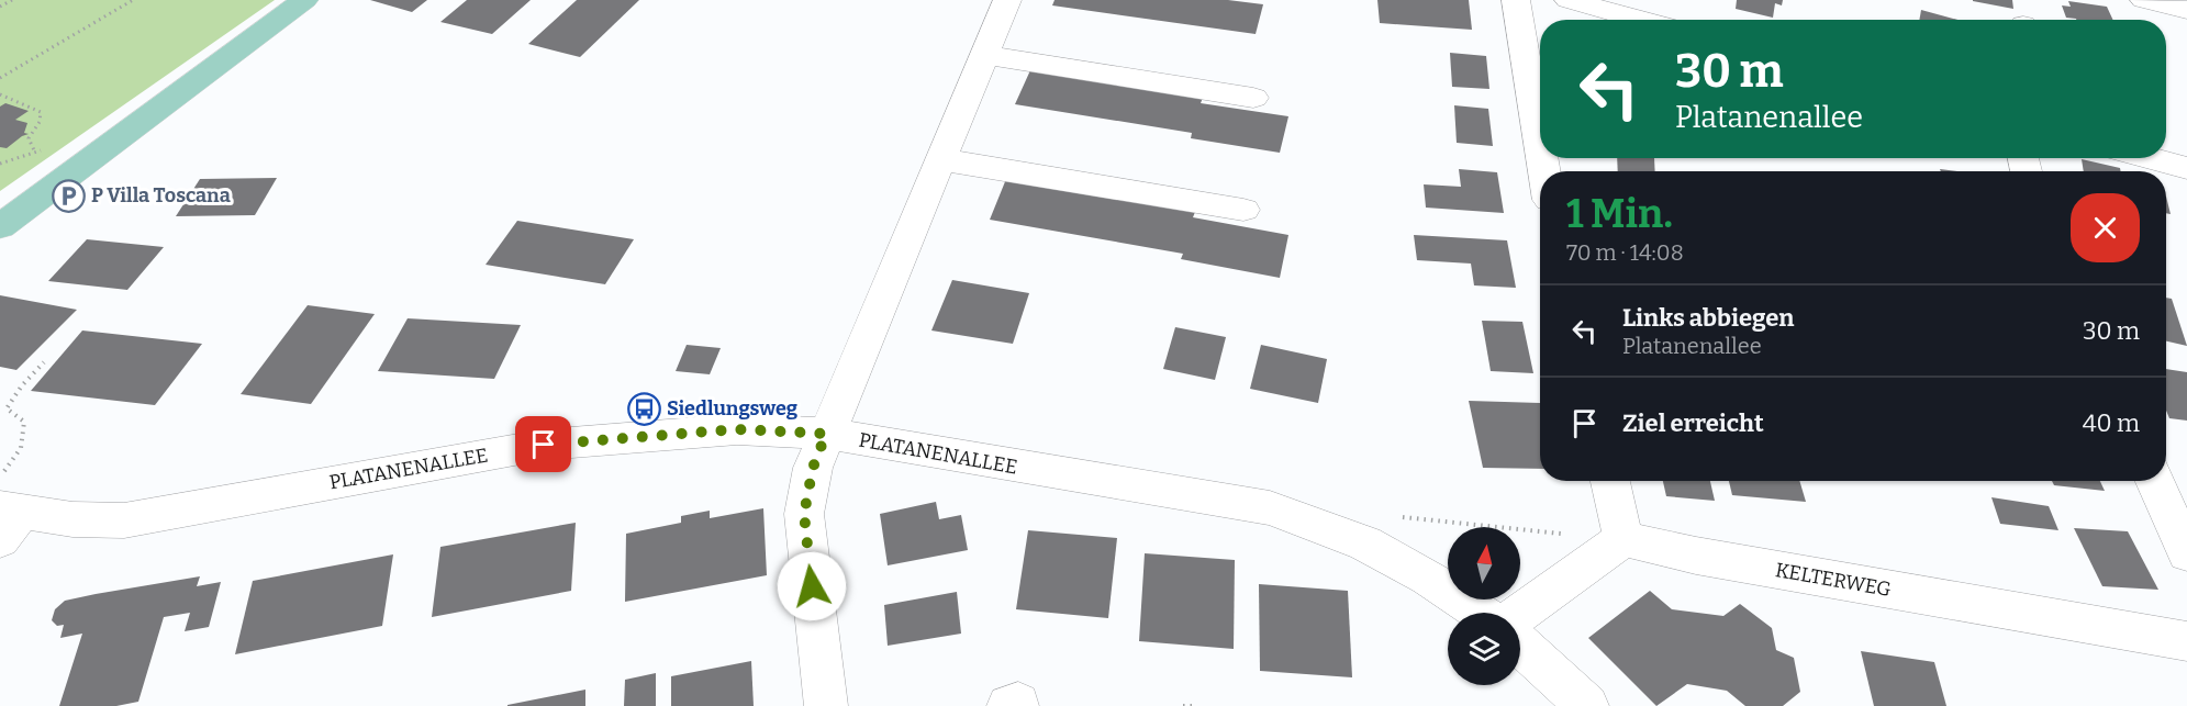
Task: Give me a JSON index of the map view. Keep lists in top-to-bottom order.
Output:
{
  "streets": {
    "street": ["PLATANENALLEE", "KELTERWEG"]
  },
  "places": {
    "parking": ["P Villa Toscana"],
    "bus stop": ["Siedlungsweg"]
  },
  "north": "top",
  "page": {
    "turn": ["30 m", "Platanenallee"],
    "heading": ["1 Min.", "70 m · 14:08"],
    "list": [
      {
        "name": "Links abbiegen",
        "note": "Platanenallee",
        "value": "30 m"
      },
      {
        "name": "Ziel erreicht",
        "value": "40 m"
      }
    ]
  }
}
